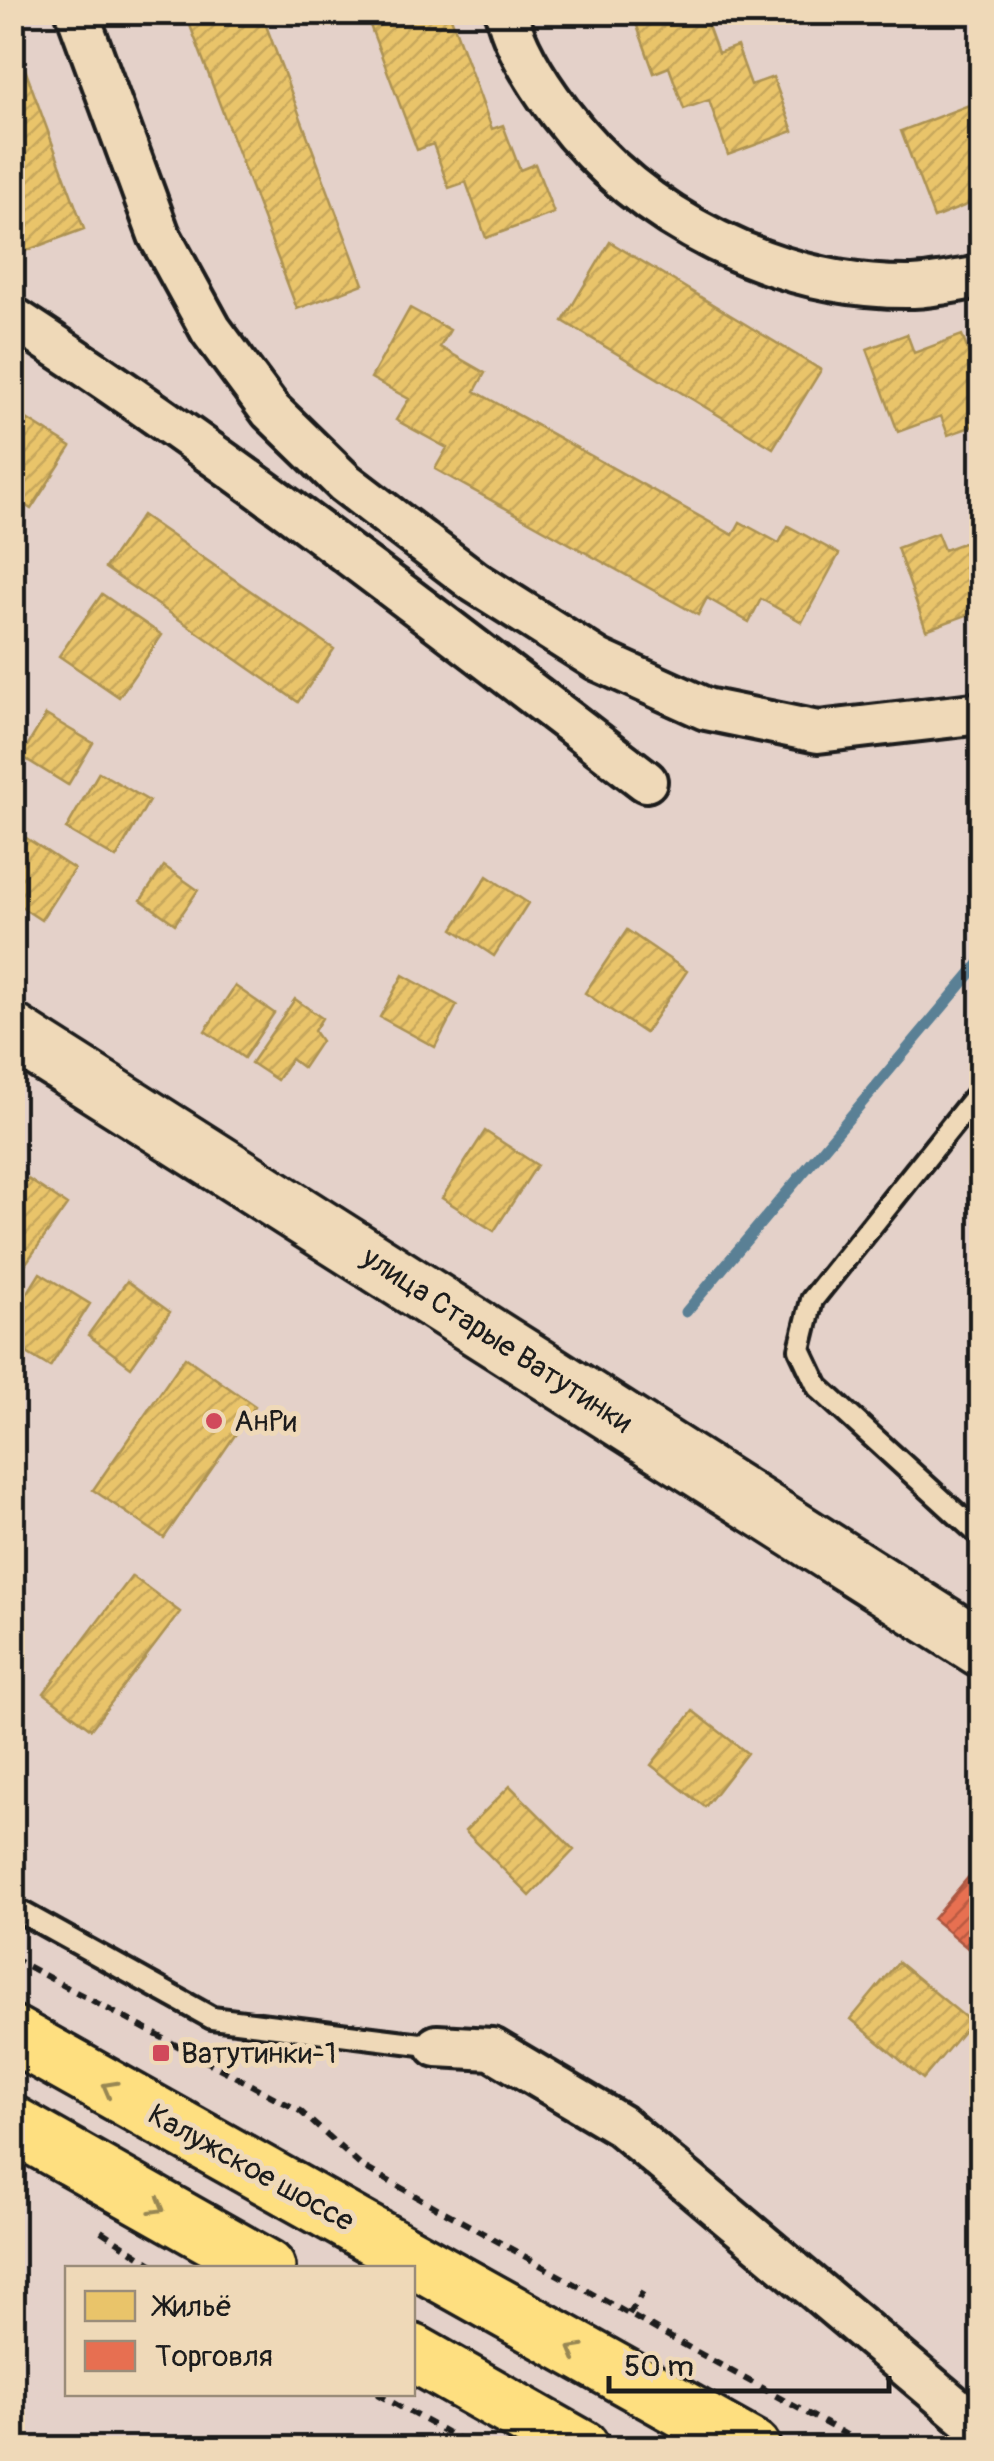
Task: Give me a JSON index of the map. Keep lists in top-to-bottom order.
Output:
{
  "streets": {
    "highway": ["Калужское шоссе"],
    "main road": ["улица Старые Ватутинки"]
  },
  "places": {
    "other": ["АнРи"],
    "transit": ["Ватутинки-1"]
  },
  "legend": ["Жильё", "Торговля"],
  "scale_bar": "50 m"
}
